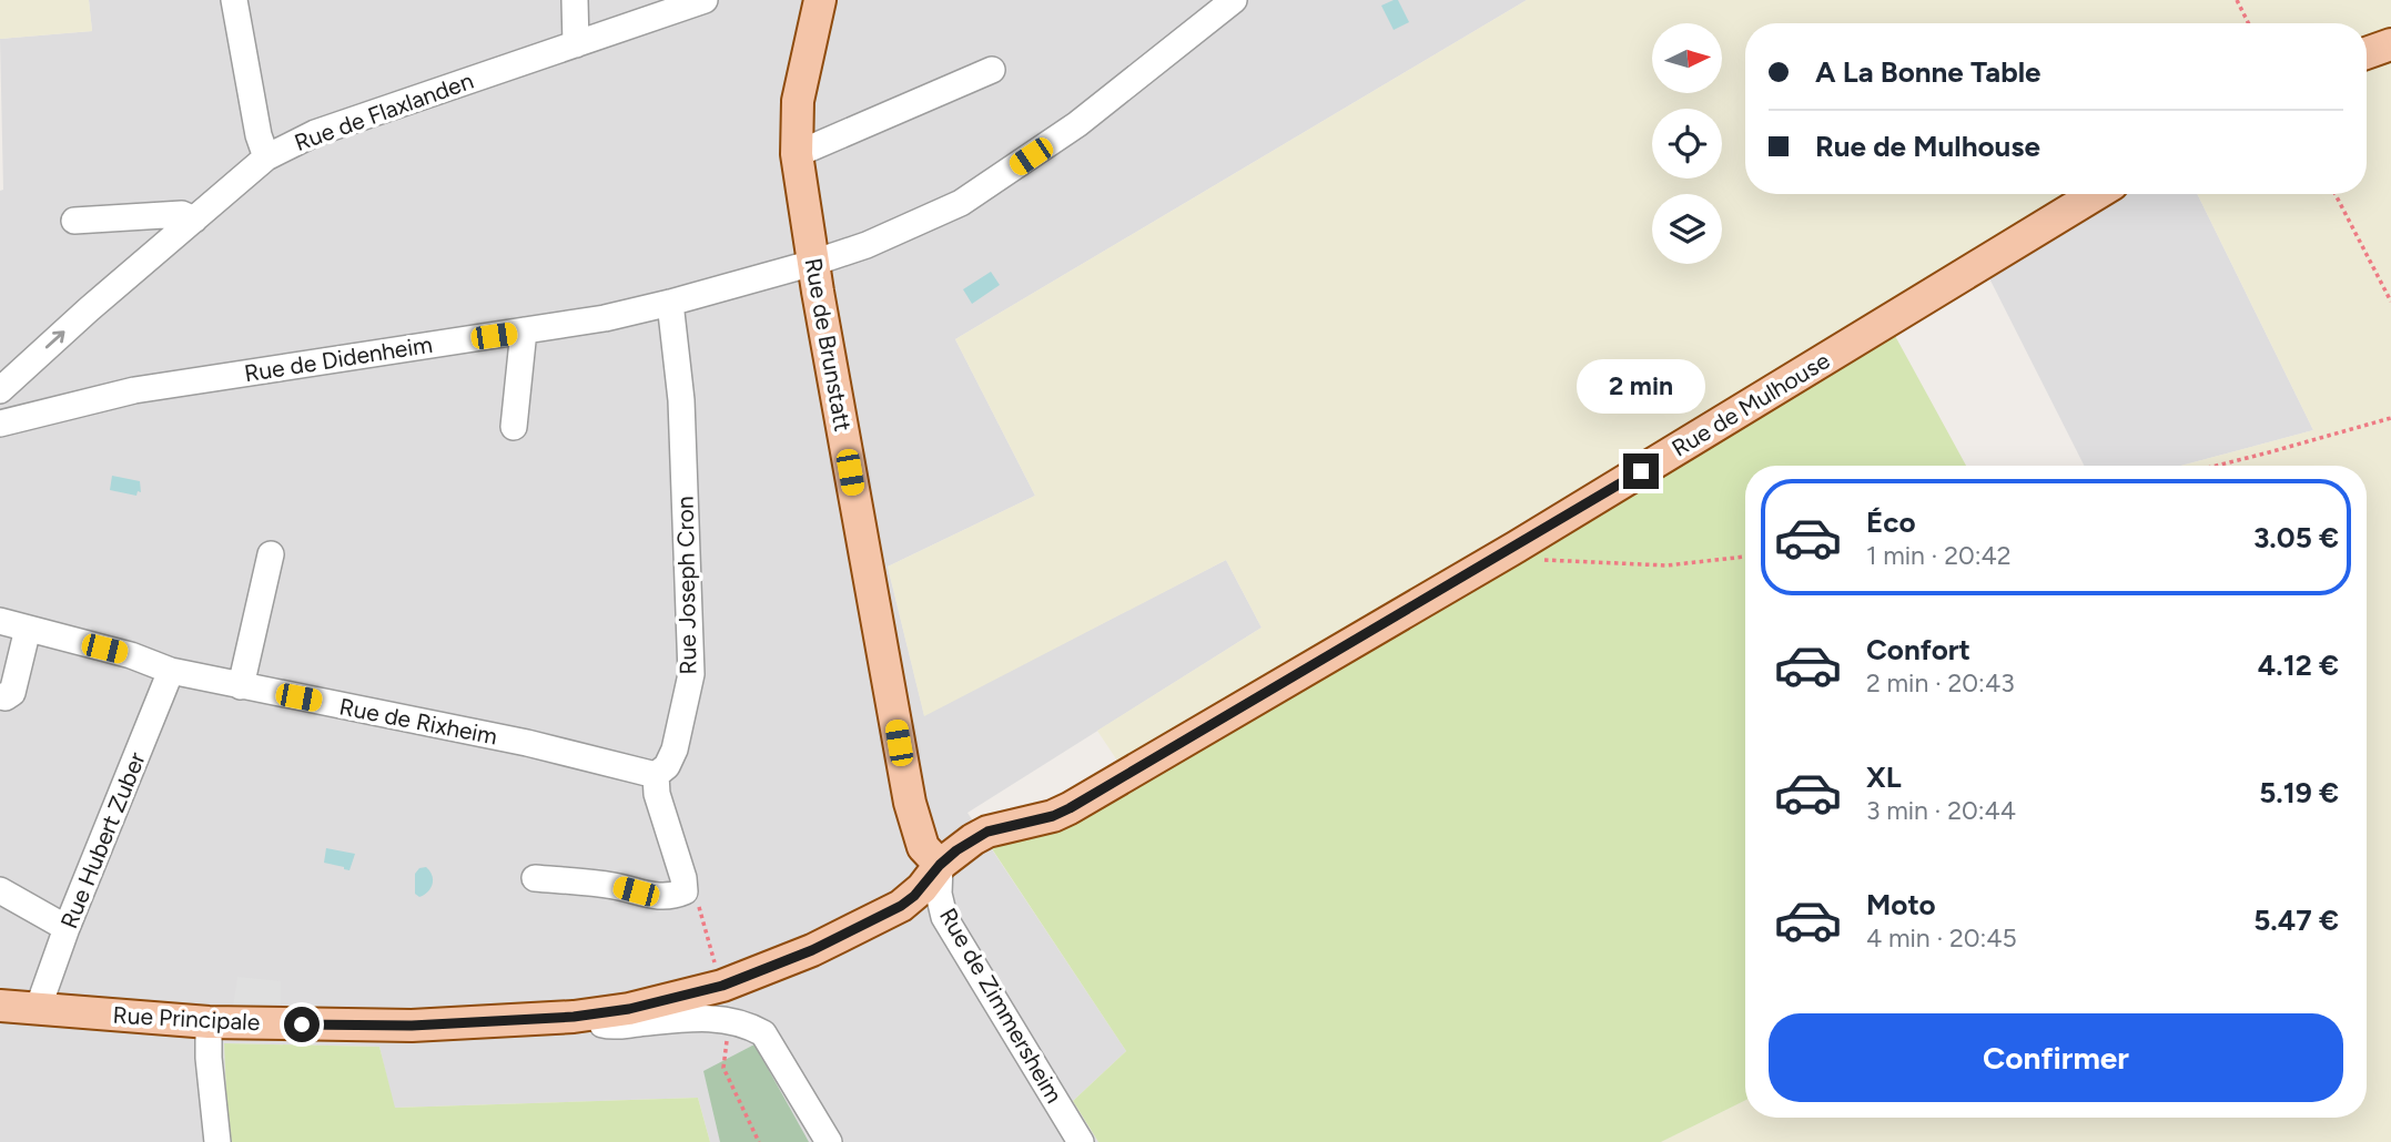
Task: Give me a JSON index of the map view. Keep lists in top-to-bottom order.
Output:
{
  "streets": {
    "main road": ["Rue de Brunstatt", "Rue de Mulhouse", "Rue Principale"],
    "street": [
      "Rue de Flaxlanden",
      "Rue de Didenheim",
      "Rue Joseph Cron",
      "Rue de Rixheim",
      "Rue Hubert Zuber",
      "Rue de Zimmersheim"
    ]
  },
  "crossings": [
    ["Rue de Brunstatt", "Rue de Didenheim"],
    ["Rue de Brunstatt", "Rue de Mulhouse"],
    ["Rue de Brunstatt", "Rue de Zimmersheim"],
    ["Rue de Brunstatt", "Rue Principale"],
    ["Rue de Didenheim", "Rue Joseph Cron"],
    ["Rue de Mulhouse", "Rue de Zimmersheim"],
    ["Rue de Mulhouse", "Rue Principale"],
    ["Rue Joseph Cron", "Rue de Rixheim"],
    ["Rue de Rixheim", "Rue Hubert Zuber"],
    ["Rue Hubert Zuber", "Rue Principale"],
    ["Rue de Zimmersheim", "Rue Principale"]
  ],
  "north": "right",
  "page": {
    "banner": ["A La Bonne Table", "Rue de Mulhouse"],
    "bubble": "2 min",
    "list": [
      {
        "name": "Éco",
        "note": "1 min · 20:42",
        "value": "3.05 €"
      },
      {
        "name": "Confort",
        "note": "2 min · 20:43",
        "value": "4.12 €"
      },
      {
        "name": "XL",
        "note": "3 min · 20:44",
        "value": "5.19 €"
      },
      {
        "name": "Moto",
        "note": "4 min · 20:45",
        "value": "5.47 €"
      }
    ],
    "buttons": "Confirmer"
  }
}
